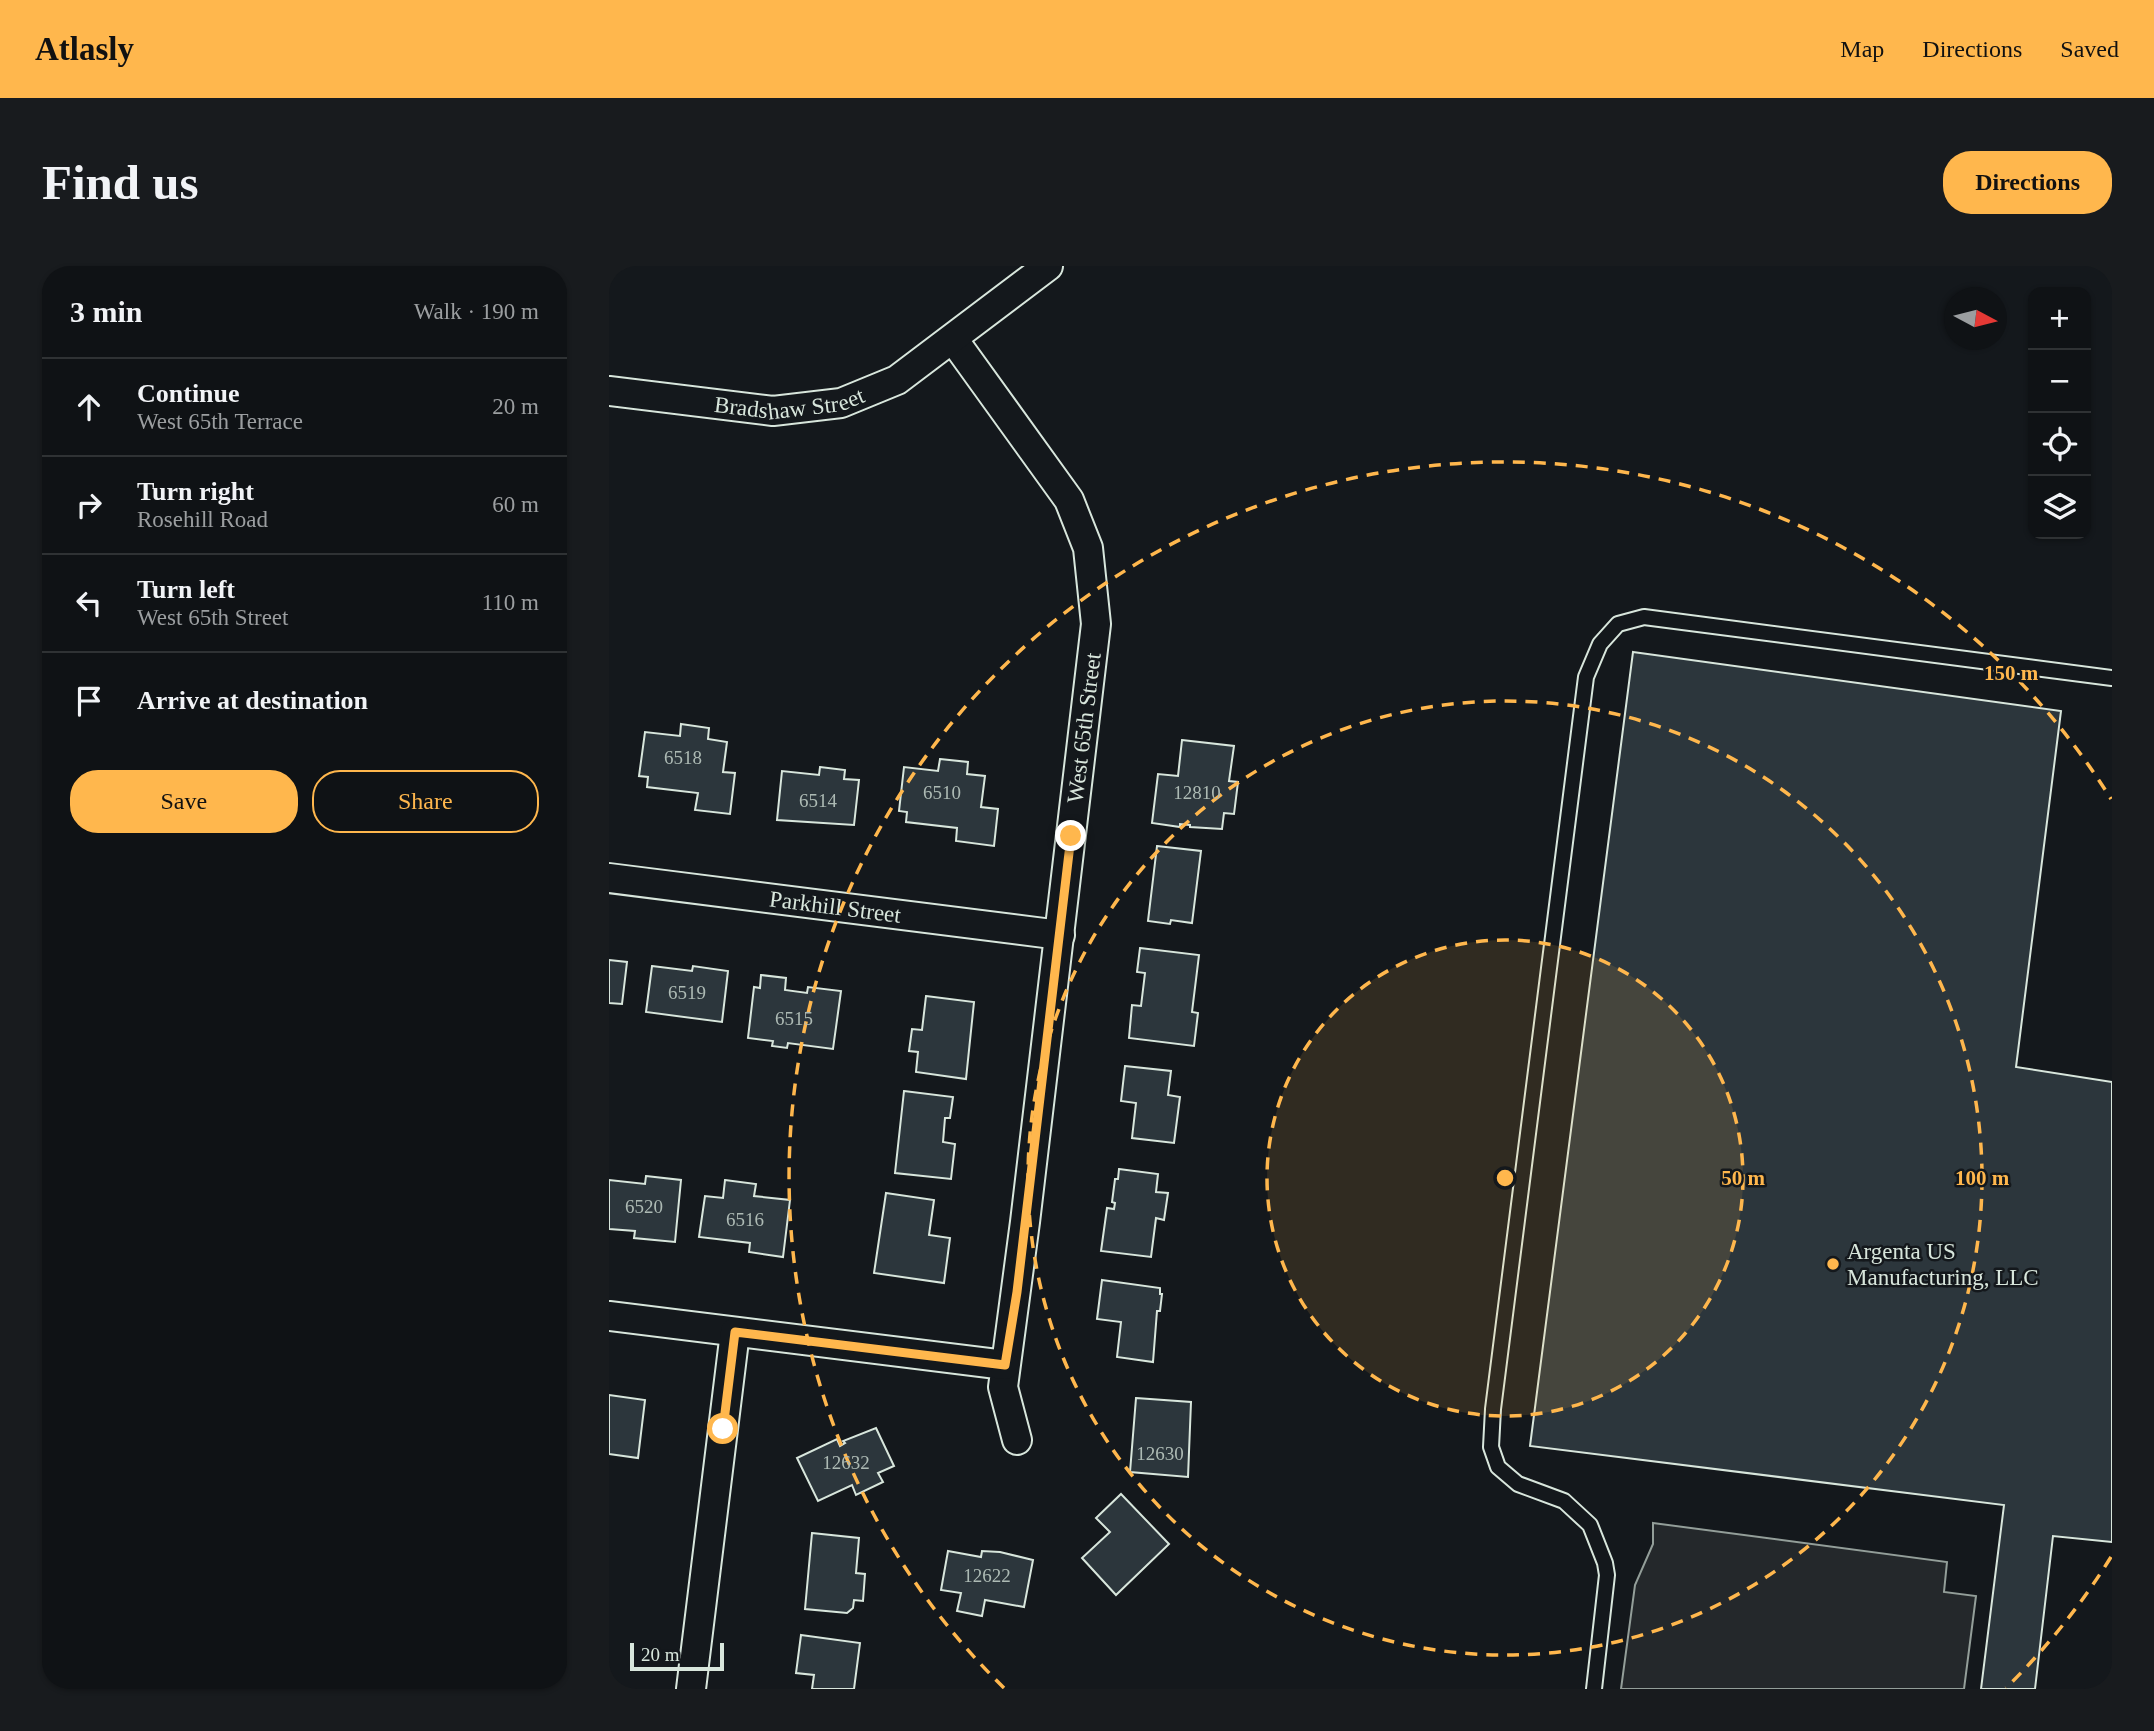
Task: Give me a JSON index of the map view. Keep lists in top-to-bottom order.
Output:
{
  "streets": {
    "street": ["Bradshaw Street", "West 65th Street", "Parkhill Street"]
  },
  "crossings": [
    ["Bradshaw Street", "West 65th Street"],
    ["West 65th Street", "Parkhill Street"]
  ],
  "places": ["Argenta US Manufacturing, LLC"],
  "house_numbers": [
    "6518",
    "6510",
    "12810",
    "6514",
    "6519",
    "6515",
    "6520",
    "6516",
    "12630",
    "12632",
    "12622"
  ],
  "scale_bar": "20 m",
  "north": "right",
  "page": {
    "header": "Atlasly",
    "nav": ["Map", "Directions", "Saved"],
    "buttons": [
      "Directions",
      ["Save", "Share"]
    ],
    "title": "Find us",
    "heading": ["3 min", "Walk · 190 m"],
    "map_buttons": ["+", "−"],
    "list": [
      ["Continue", "West 65th Terrace", "20 m"],
      ["Turn right", "Rosehill Road", "60 m"],
      ["Turn left", "West 65th Street", "110 m"],
      "Arrive at destination"
    ],
    "scale": "20 m"
  },
  "rings": ["150 m", "50 m", "100 m"]
}
